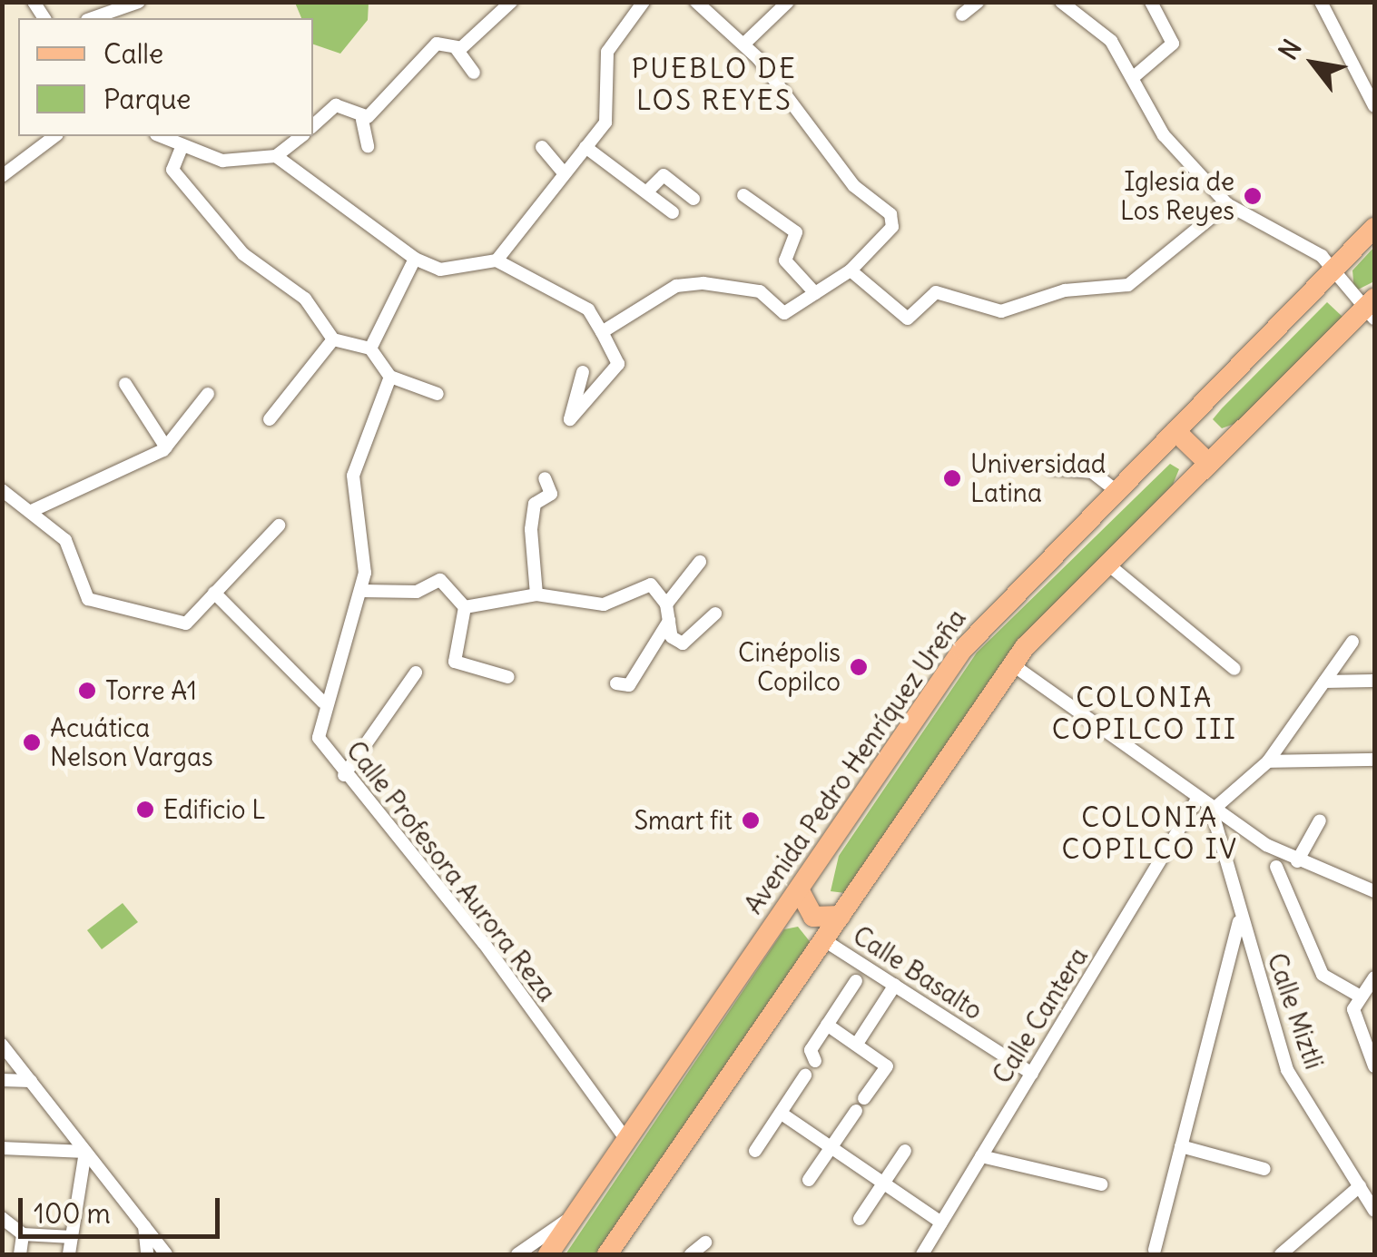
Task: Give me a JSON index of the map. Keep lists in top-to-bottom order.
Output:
{
  "streets": {
    "main road": ["Avenida Pedro Henríquez Ureña"],
    "street": [
      "Calle Profesora Aurora Reza",
      "Calle Basalto",
      "Calle Miztli",
      "Calle Cantera"
    ]
  },
  "crossings": [
    ["Avenida Pedro Henríquez Ureña", "Calle Profesora Aurora Reza"],
    ["Calle Basalto", "Calle Cantera"]
  ],
  "districts": ["PUEBLO DE LOS REYES", "COLONIA COPILCO III", "COLONIA COPILCO IV"],
  "places": [
    "Iglesia de Los Reyes",
    "Universidad Latina",
    "Cinépolis Copilco",
    "Torre A1",
    "Acuática Nelson Vargas",
    "Edificio L",
    "Smart fit"
  ],
  "legend": ["Calle", "Parque"],
  "scale_bar": "100 m",
  "north": "top left"
}
